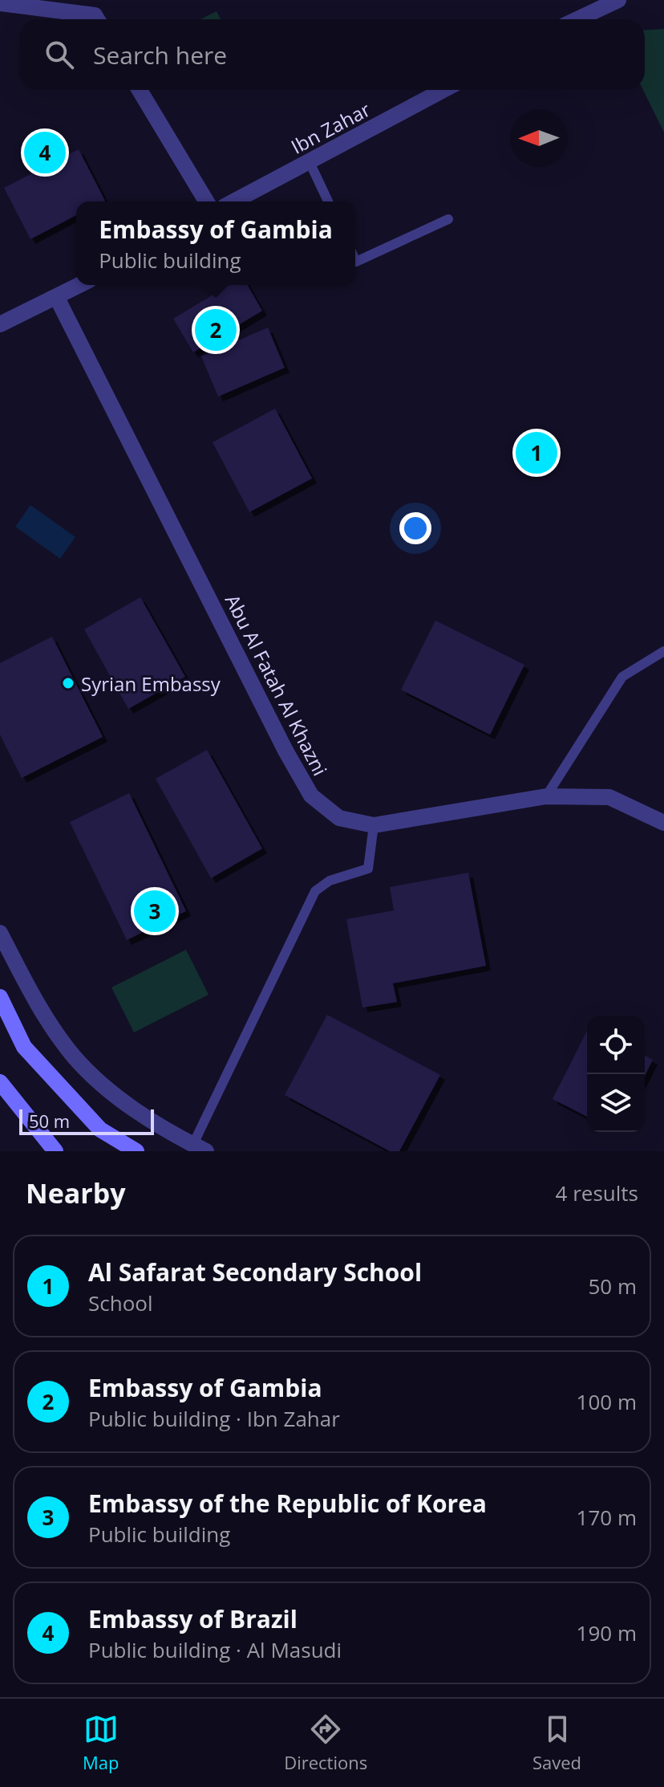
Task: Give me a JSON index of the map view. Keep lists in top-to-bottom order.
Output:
{
  "streets": {
    "street": ["Ibn Zahar", "Abu Al Fatah Al Khazni"]
  },
  "places": ["Syrian Embassy"],
  "scale_bar": "50 m",
  "north": "left",
  "page": {
    "search": "Search here",
    "pins": [
      "4",
      "2",
      "1",
      "3"
    ],
    "popup": ["Embassy of Gambia", "Public building"],
    "scale": "50 m",
    "heading": ["Nearby", "4 results"],
    "list": [
      {
        "mark": "1",
        "name": "Al Safarat Secondary School",
        "note": "School",
        "value": "50 m"
      },
      {
        "mark": "2",
        "name": "Embassy of Gambia",
        "note": "Public building · Ibn Zahar",
        "value": "100 m"
      },
      {
        "mark": "3",
        "name": "Embassy of the Republic of Korea",
        "note": "Public building",
        "value": "170 m"
      },
      {
        "mark": "4",
        "name": "Embassy of Brazil",
        "note": "Public building · Al Masudi",
        "value": "190 m"
      }
    ],
    "nav": ["Map", "Directions", "Saved"]
  }
}
